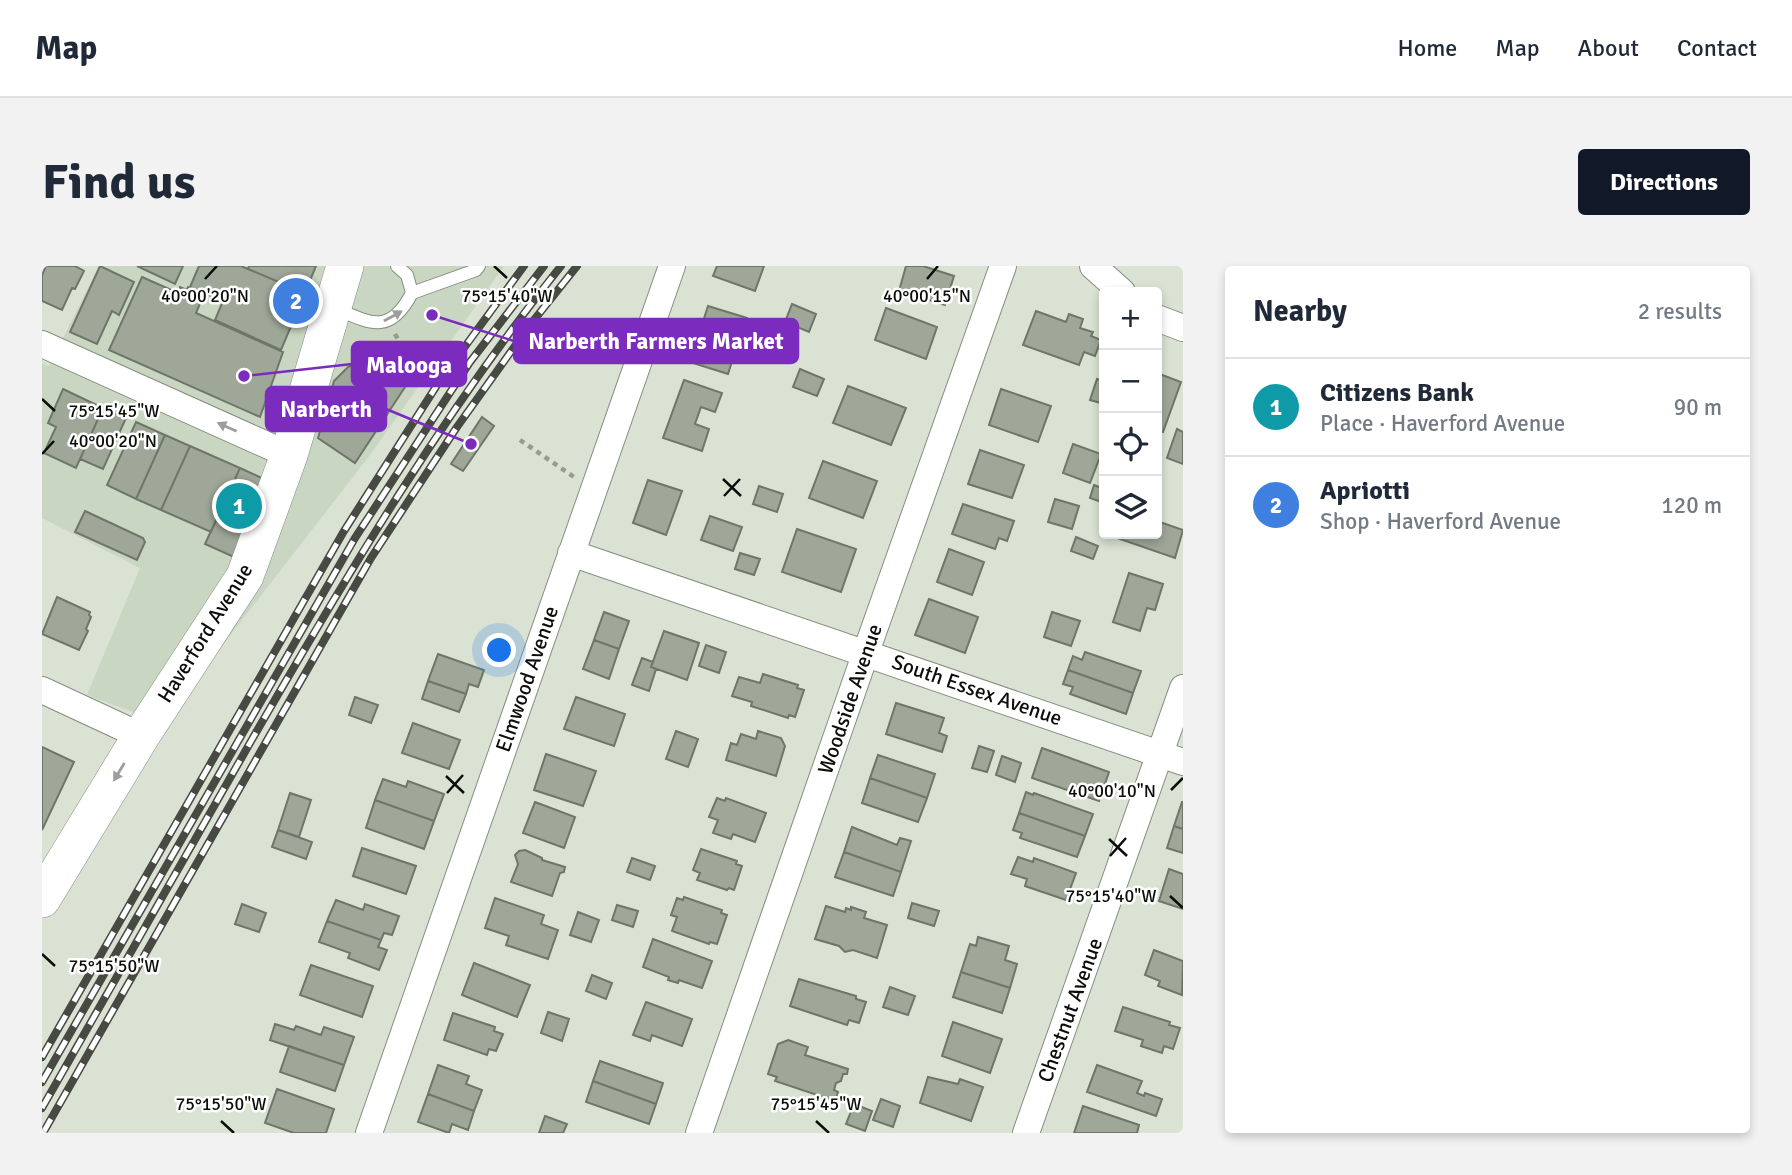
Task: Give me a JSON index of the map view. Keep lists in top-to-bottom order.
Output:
{
  "streets": {
    "street": [
      "Haverford Avenue",
      "Elmwood Avenue",
      "South Essex Avenue",
      "Woodside Avenue",
      "Chestnut Avenue"
    ]
  },
  "crossings": [
    ["Elmwood Avenue", "South Essex Avenue"],
    ["South Essex Avenue", "Woodside Avenue"],
    ["South Essex Avenue", "Chestnut Avenue"]
  ],
  "places": ["Narberth Farmers Market", "Malooga", "Narberth"],
  "page": {
    "header": "Map",
    "nav": [
      "Home",
      "Map",
      "About",
      "Contact"
    ],
    "buttons": "Directions",
    "title": "Find us",
    "heading": ["Nearby", "2 results"],
    "pins": ["2", "1"],
    "map_buttons": ["+", "−"],
    "list": [
      {
        "mark": "1",
        "name": "Citizens Bank",
        "note": "Place · Haverford Avenue",
        "value": "90 m"
      },
      {
        "mark": "2",
        "name": "Apriotti",
        "note": "Shop · Haverford Avenue",
        "value": "120 m"
      }
    ]
  },
  "coordinates": [
    "75°15'40\"W",
    "40°00'20\"N",
    "40°00'15\"N",
    "75°15'45\"W",
    "40°00'10\"N",
    "75°15'50\"W"
  ]
}
